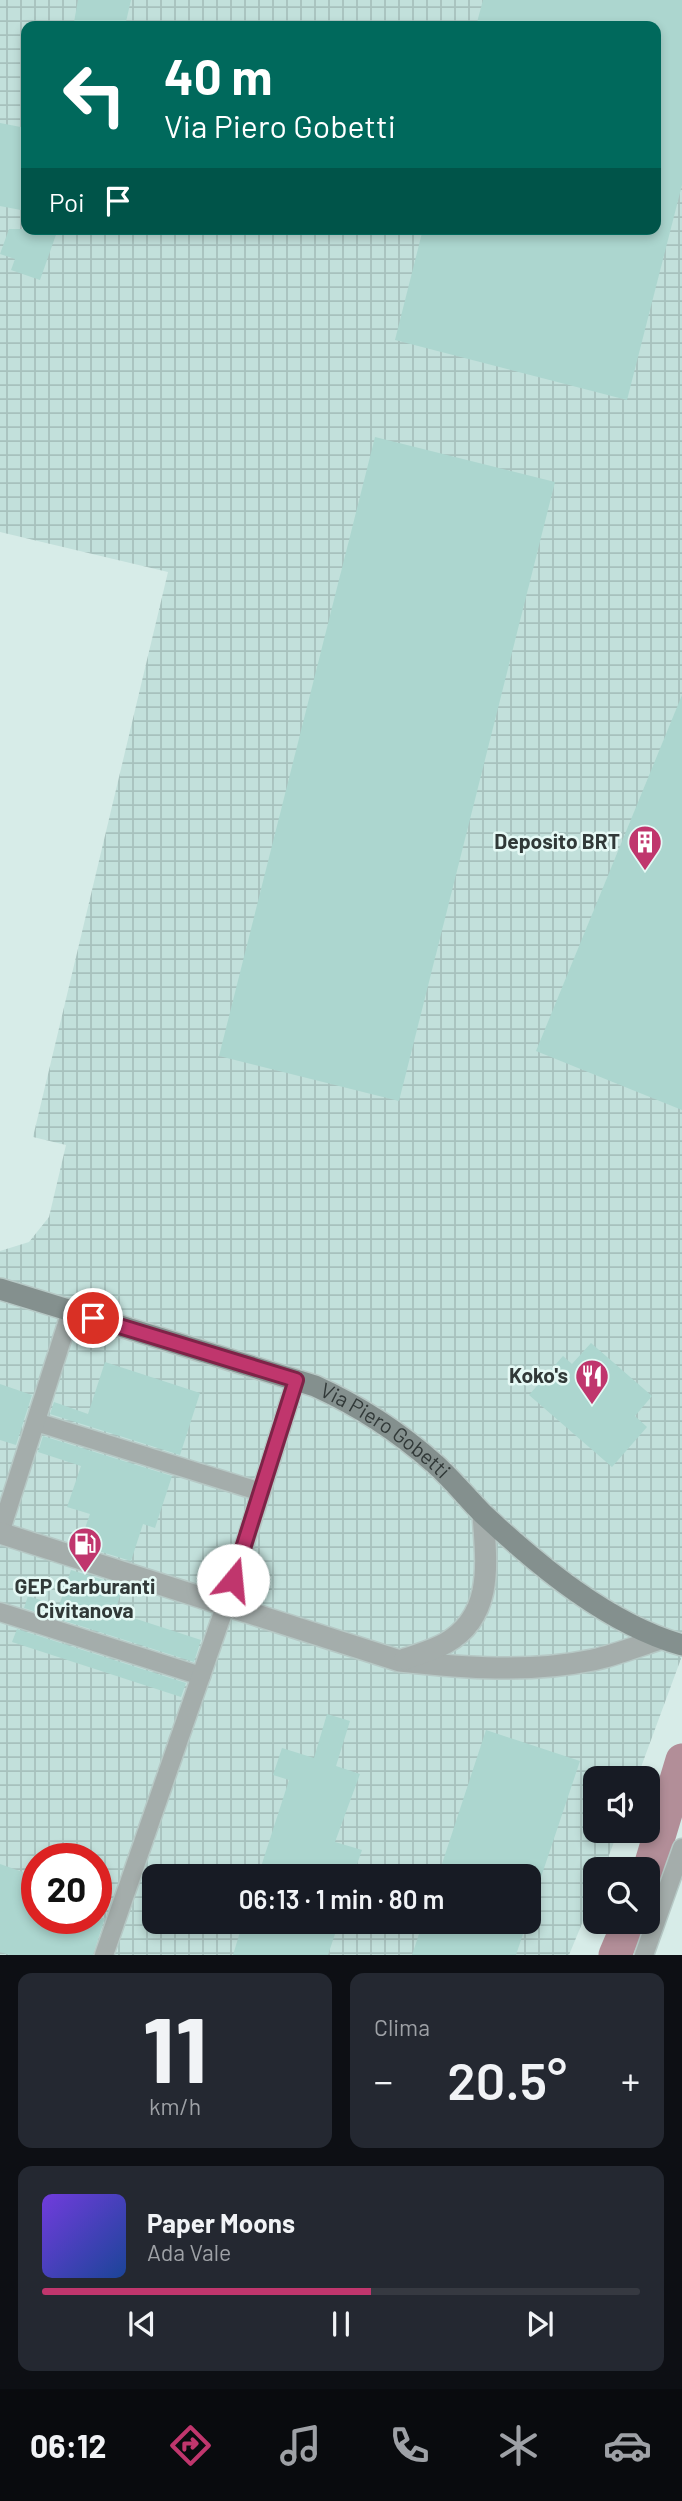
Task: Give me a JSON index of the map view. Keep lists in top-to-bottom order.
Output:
{
  "streets": {
    "street": ["Via Piero Gobetti"]
  },
  "places": {
    "building": ["Deposito BRT"],
    "restaurant": ["Koko's"],
    "fuel station": ["GEP Carburanti Civitanova"]
  },
  "page": {
    "turn": ["40 m", "Via Piero Gobetti"],
    "then": "Poi",
    "limit": "20",
    "trip": "06:13 · 1 min · 80 m",
    "tile": [
      ["11", "km/h"],
      "Clima"
    ],
    "heat": ["−", "20.5°", "+"],
    "song": ["Paper Moons", "Ada Vale"],
    "tabs": "06:12"
  }
}
